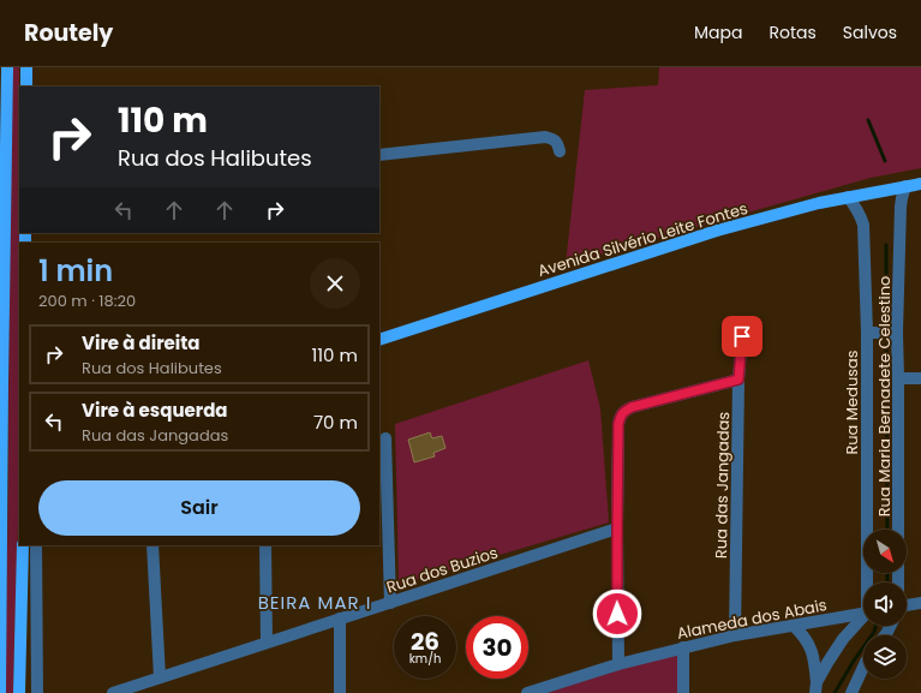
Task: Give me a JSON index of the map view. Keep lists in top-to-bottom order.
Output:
{
  "streets": {
    "main road": ["Avenida Silvério Leite Fontes"],
    "street": [
      "Rua Maria Bernadete Celestino",
      "Rua Medusas",
      "Rua das Jangadas",
      "Rua dos Buzios",
      "Alameda dos Abais"
    ]
  },
  "crossings": [
    ["Avenida Silvério Leite Fontes", "Rua Maria Bernadete Celestino"],
    ["Avenida Silvério Leite Fontes", "Rua Medusas"],
    ["Rua das Jangadas", "Alameda dos Abais"]
  ],
  "districts": ["BEIRA MAR I"],
  "north": "bottom right",
  "page": {
    "header": "Routely",
    "nav": ["Mapa", "Rotas", "Salvos"],
    "turn": ["110 m", "Rua dos Halibutes"],
    "heading": ["1 min", "200 m · 18:20"],
    "list": [
      {
        "name": "Vire à direita",
        "note": "Rua dos Halibutes",
        "value": "110 m"
      },
      {
        "name": "Vire à esquerda",
        "note": "Rua das Jangadas",
        "value": "70 m"
      }
    ],
    "buttons": "Sair",
    "speed": "26 km/h",
    "limit": "30"
  }
}
